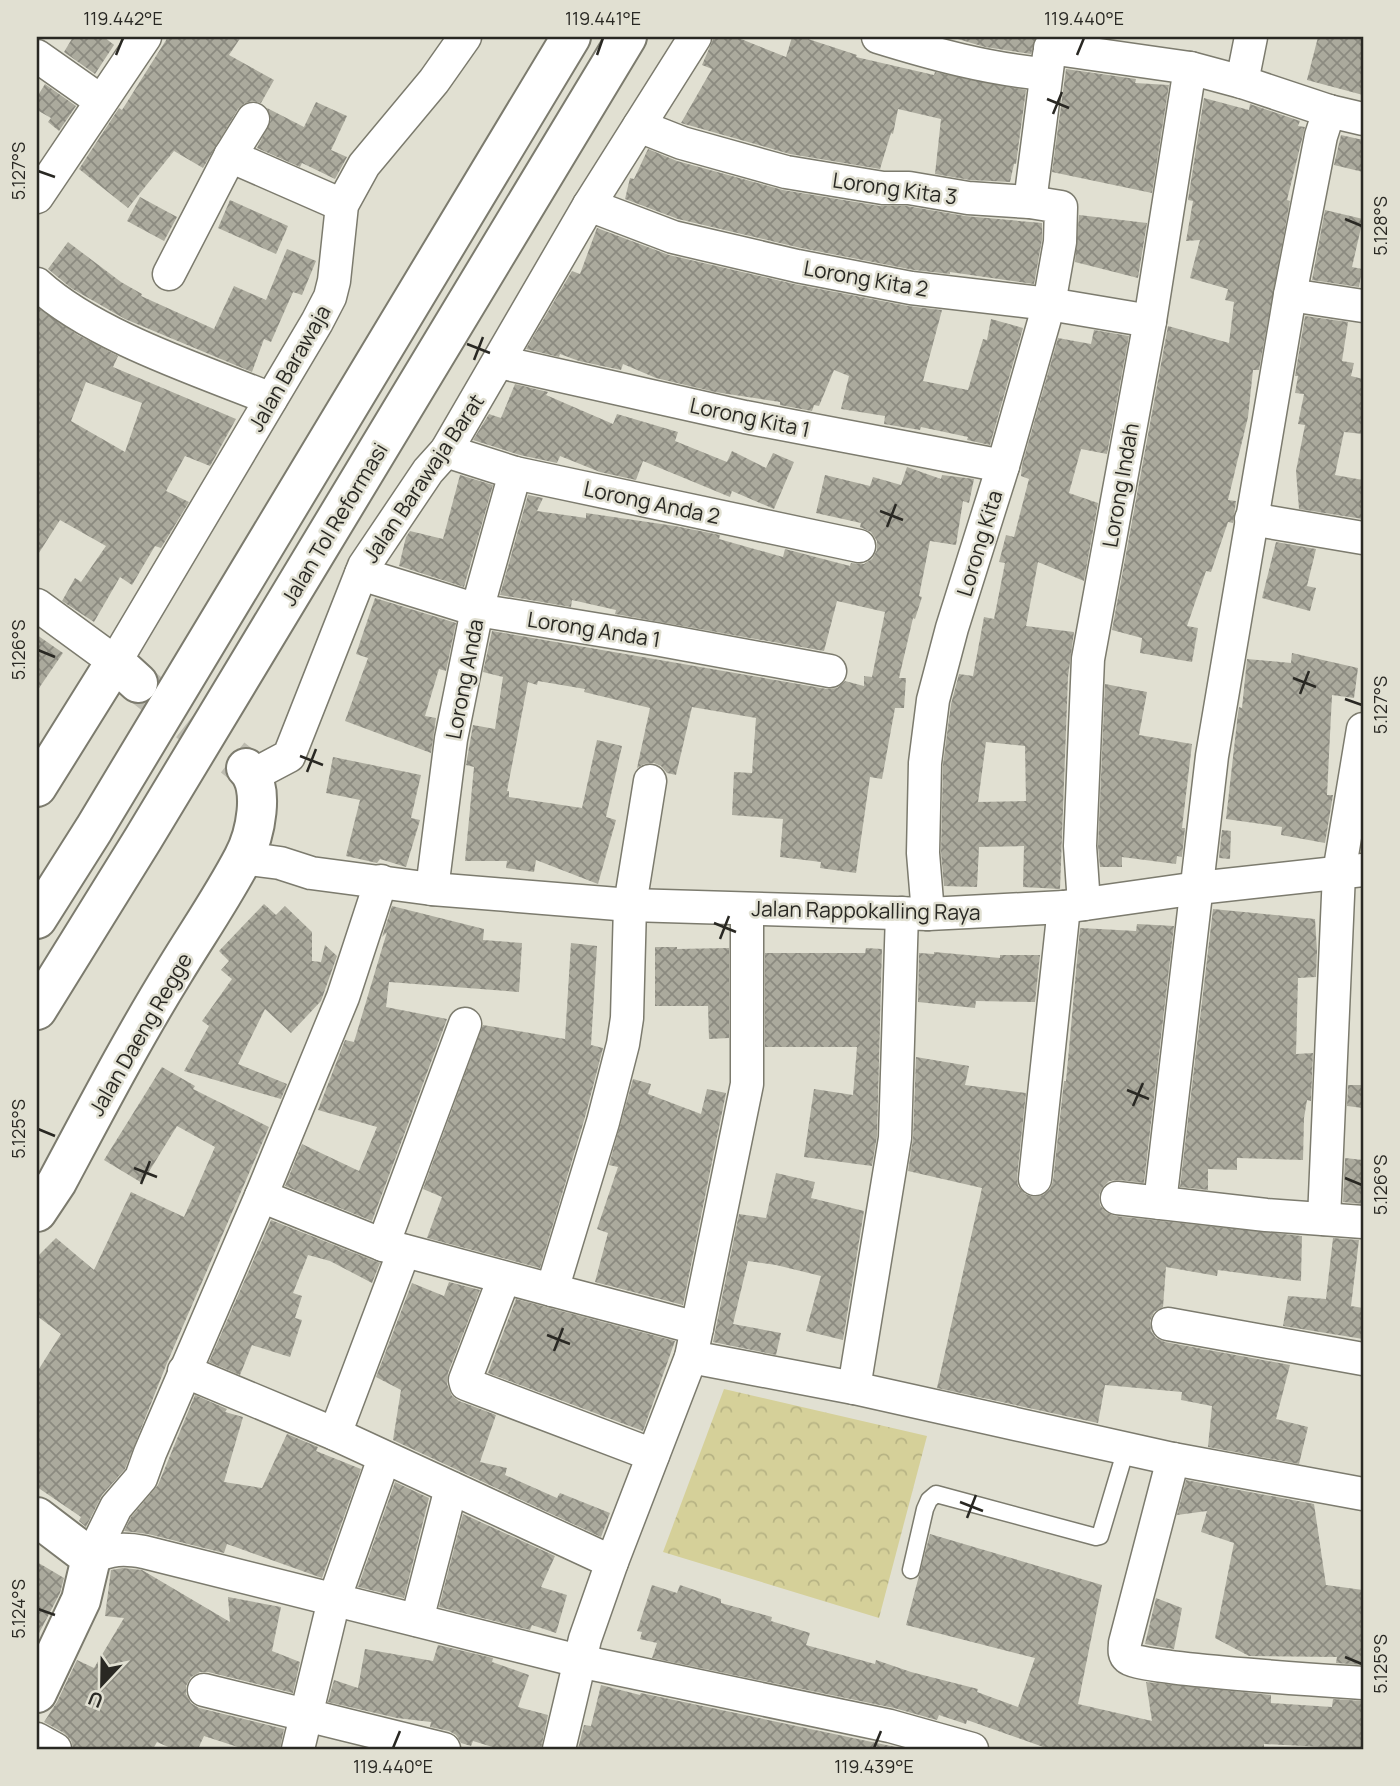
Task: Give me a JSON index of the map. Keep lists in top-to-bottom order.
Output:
{
  "streets": {
    "main road": ["Jalan Tol Reformasi", "Jalan Daeng Regge"],
    "street": [
      "Lorong Kita 3",
      "Lorong Kita 2",
      "Jalan Barawaja",
      "Lorong Kita 1",
      "Jalan Barawaja Barat",
      "Lorong Indah",
      "Lorong Anda 2",
      "Lorong Kita",
      "Lorong Anda 1",
      "Lorong Anda",
      "Jalan Rappokalling Raya"
    ]
  },
  "crossings": [
    ["Lorong Kita 3", "Jalan Barawaja Barat"],
    ["Lorong Kita 3", "Lorong Kita"],
    ["Lorong Kita 2", "Jalan Barawaja Barat"],
    ["Lorong Kita 2", "Lorong Indah"],
    ["Lorong Kita 2", "Lorong Kita"],
    ["Lorong Kita 1", "Jalan Barawaja Barat"],
    ["Lorong Kita 1", "Lorong Kita"],
    ["Jalan Barawaja Barat", "Lorong Anda 2"],
    ["Jalan Barawaja Barat", "Lorong Anda 1"],
    ["Jalan Barawaja Barat", "Jalan Daeng Regge"],
    ["Lorong Indah", "Jalan Rappokalling Raya"],
    ["Lorong Anda 2", "Lorong Anda"],
    ["Lorong Kita", "Jalan Rappokalling Raya"],
    ["Lorong Anda 1", "Lorong Anda"],
    ["Lorong Anda", "Jalan Rappokalling Raya"],
    ["Jalan Rappokalling Raya", "Jalan Daeng Regge"]
  ],
  "north": "bottom",
  "coordinates": [
    "119.442°E",
    "119.441°E",
    "119.440°E",
    "5.127°S",
    "5.128°S",
    "5.126°S",
    "5.125°S",
    "5.124°S",
    "119.439°E"
  ]
}
